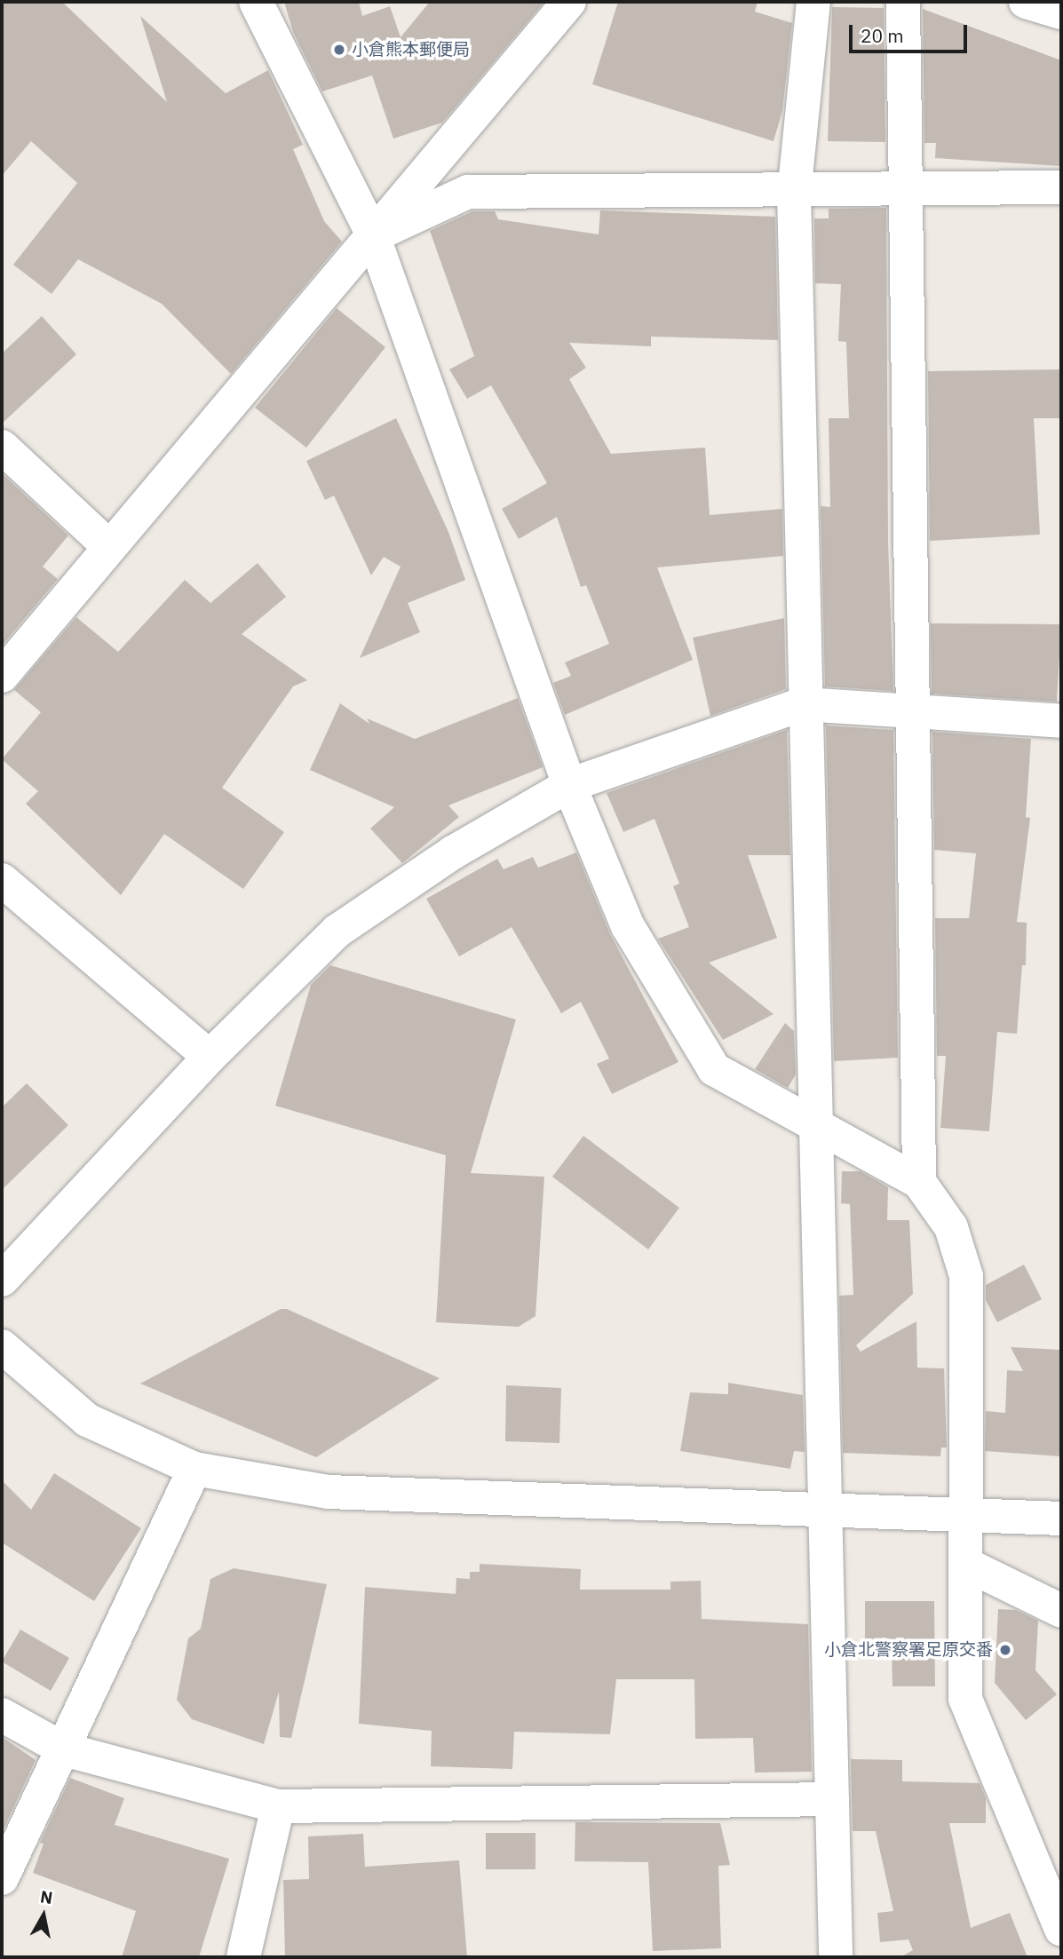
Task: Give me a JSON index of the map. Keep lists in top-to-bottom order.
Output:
{
  "places": ["小倉熊本郵便局", "小倉北警察署足原交番"],
  "scale_bar": "20 m",
  "north": "top"
}
